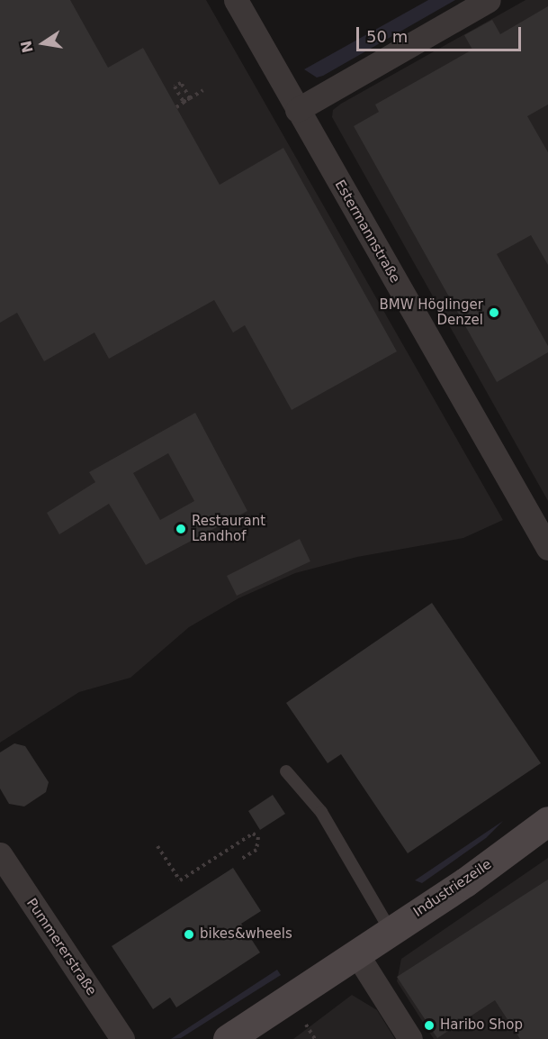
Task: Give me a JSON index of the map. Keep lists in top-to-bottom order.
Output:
{
  "streets": {
    "main road": ["Industriezeile"],
    "street": ["Estermannstraße", "Pummererstraße"]
  },
  "places": [
    "BMW Höglinger Denzel",
    "Restaurant Landhof",
    "bikes&wheels",
    "Haribo Shop"
  ],
  "scale_bar": "50 m",
  "north": "left"
}
